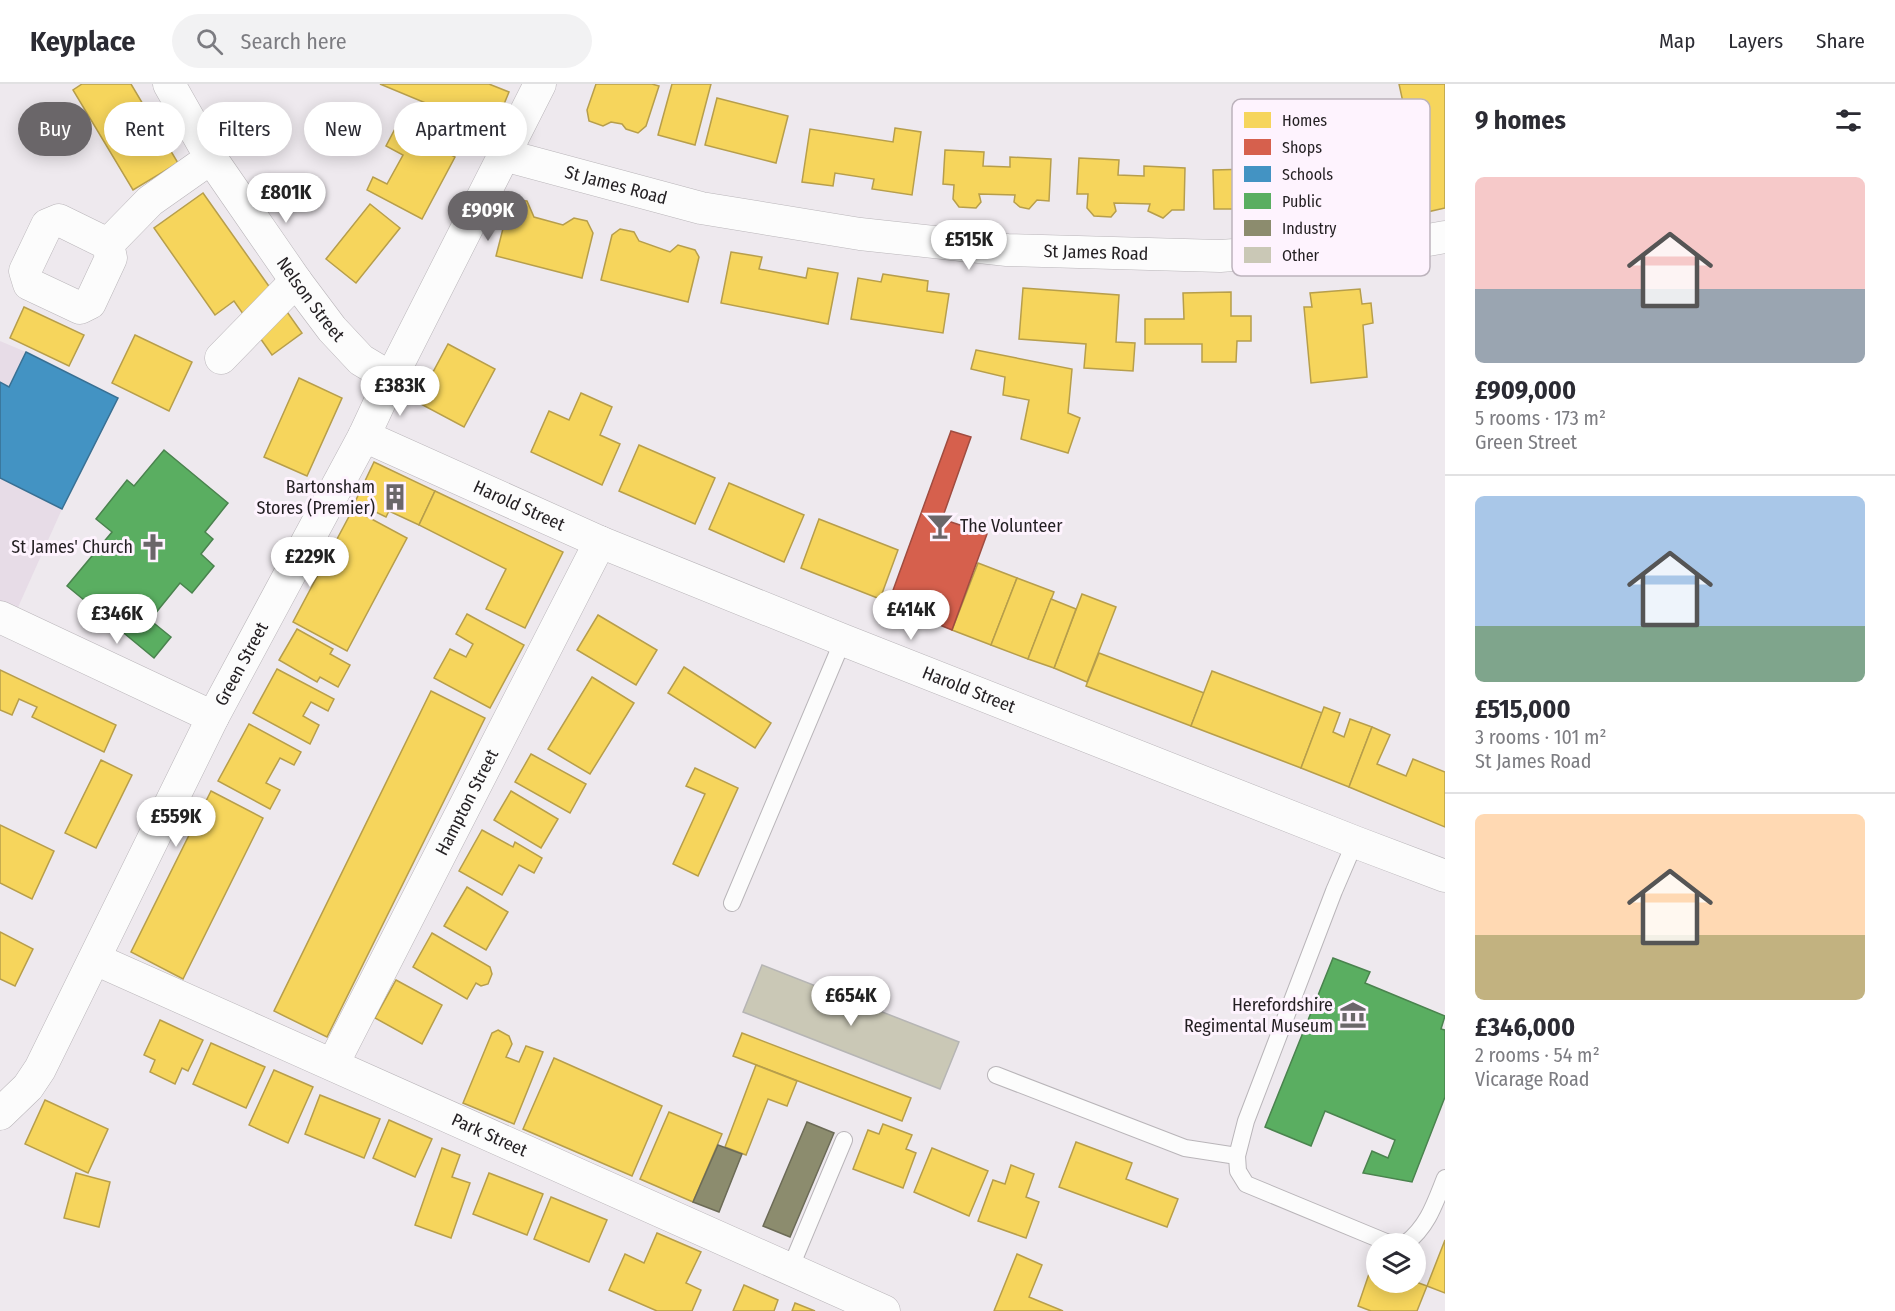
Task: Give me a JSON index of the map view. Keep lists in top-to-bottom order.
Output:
{
  "streets": {
    "street": [
      "St James Road",
      "Nelson Street",
      "Harold Street",
      "Green Street",
      "Hampton Street",
      "Park Street"
    ]
  },
  "crossings": [
    ["Nelson Street", "Green Street"],
    ["Harold Street", "Green Street"],
    ["Harold Street", "Hampton Street"],
    ["Green Street", "Park Street"],
    ["Hampton Street", "Park Street"]
  ],
  "places": {
    "building": ["Bartonsham Stores (Premier)"],
    "bar": ["The Volunteer"],
    "church": ["St James' Church"],
    "museum": ["Herefordshire Regimental Museum"]
  },
  "legend": [
    "Homes",
    "Shops",
    "Schools",
    "Public",
    "Industry",
    "Other"
  ],
  "page": {
    "header": "Keyplace",
    "search": "Search here",
    "nav": ["Map", "Layers", "Share"],
    "heading": "9 homes",
    "chip": [
      "Buy",
      "Rent",
      "Filters",
      "New",
      "Apartment"
    ],
    "list": [
      {
        "name": "£909,000",
        "note": "5 rooms · 173 m² · Green Street"
      },
      {
        "name": "£515,000",
        "note": "3 rooms · 101 m² · St James Road"
      },
      {
        "name": "£346,000",
        "note": "2 rooms · 54 m² · Vicarage Road"
      }
    ],
    "price": [
      "£801K",
      "£909K",
      "£515K",
      "£383K",
      "£229K",
      "£414K",
      "£346K",
      "£559K",
      "£654K"
    ]
  }
}
